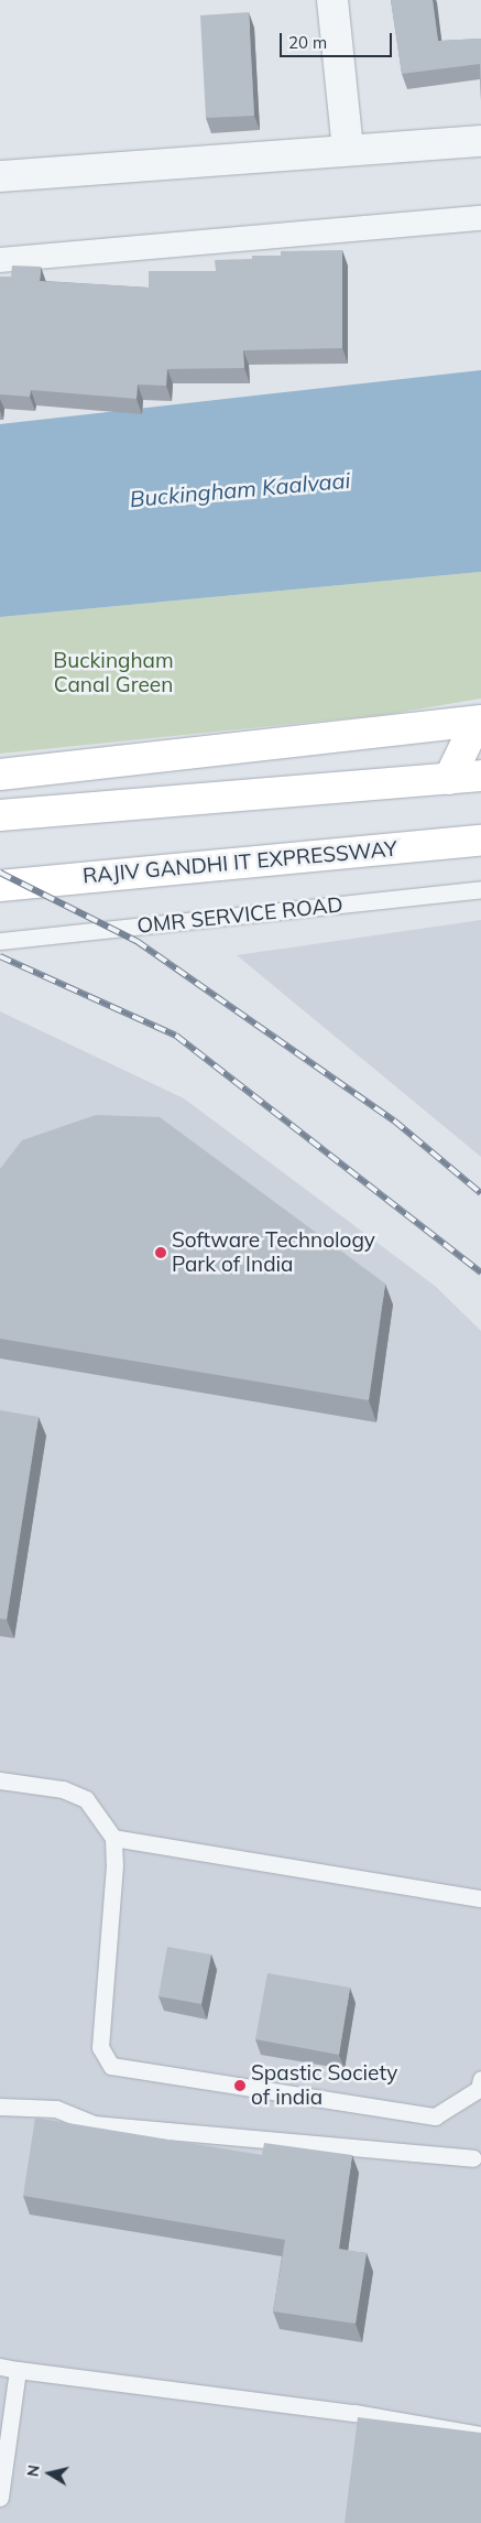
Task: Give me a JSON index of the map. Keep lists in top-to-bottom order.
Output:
{
  "streets": {
    "main road": ["RAJIV GANDHI IT EXPRESSWAY"],
    "lane": ["OMR SERVICE ROAD"]
  },
  "water": ["Buckingham Kaalvaai"],
  "parks": ["Buckingham Canal Green"],
  "places": ["Software Technology Park of India", "Spastic Society of india"],
  "scale_bar": "20 m",
  "north": "left"
}
